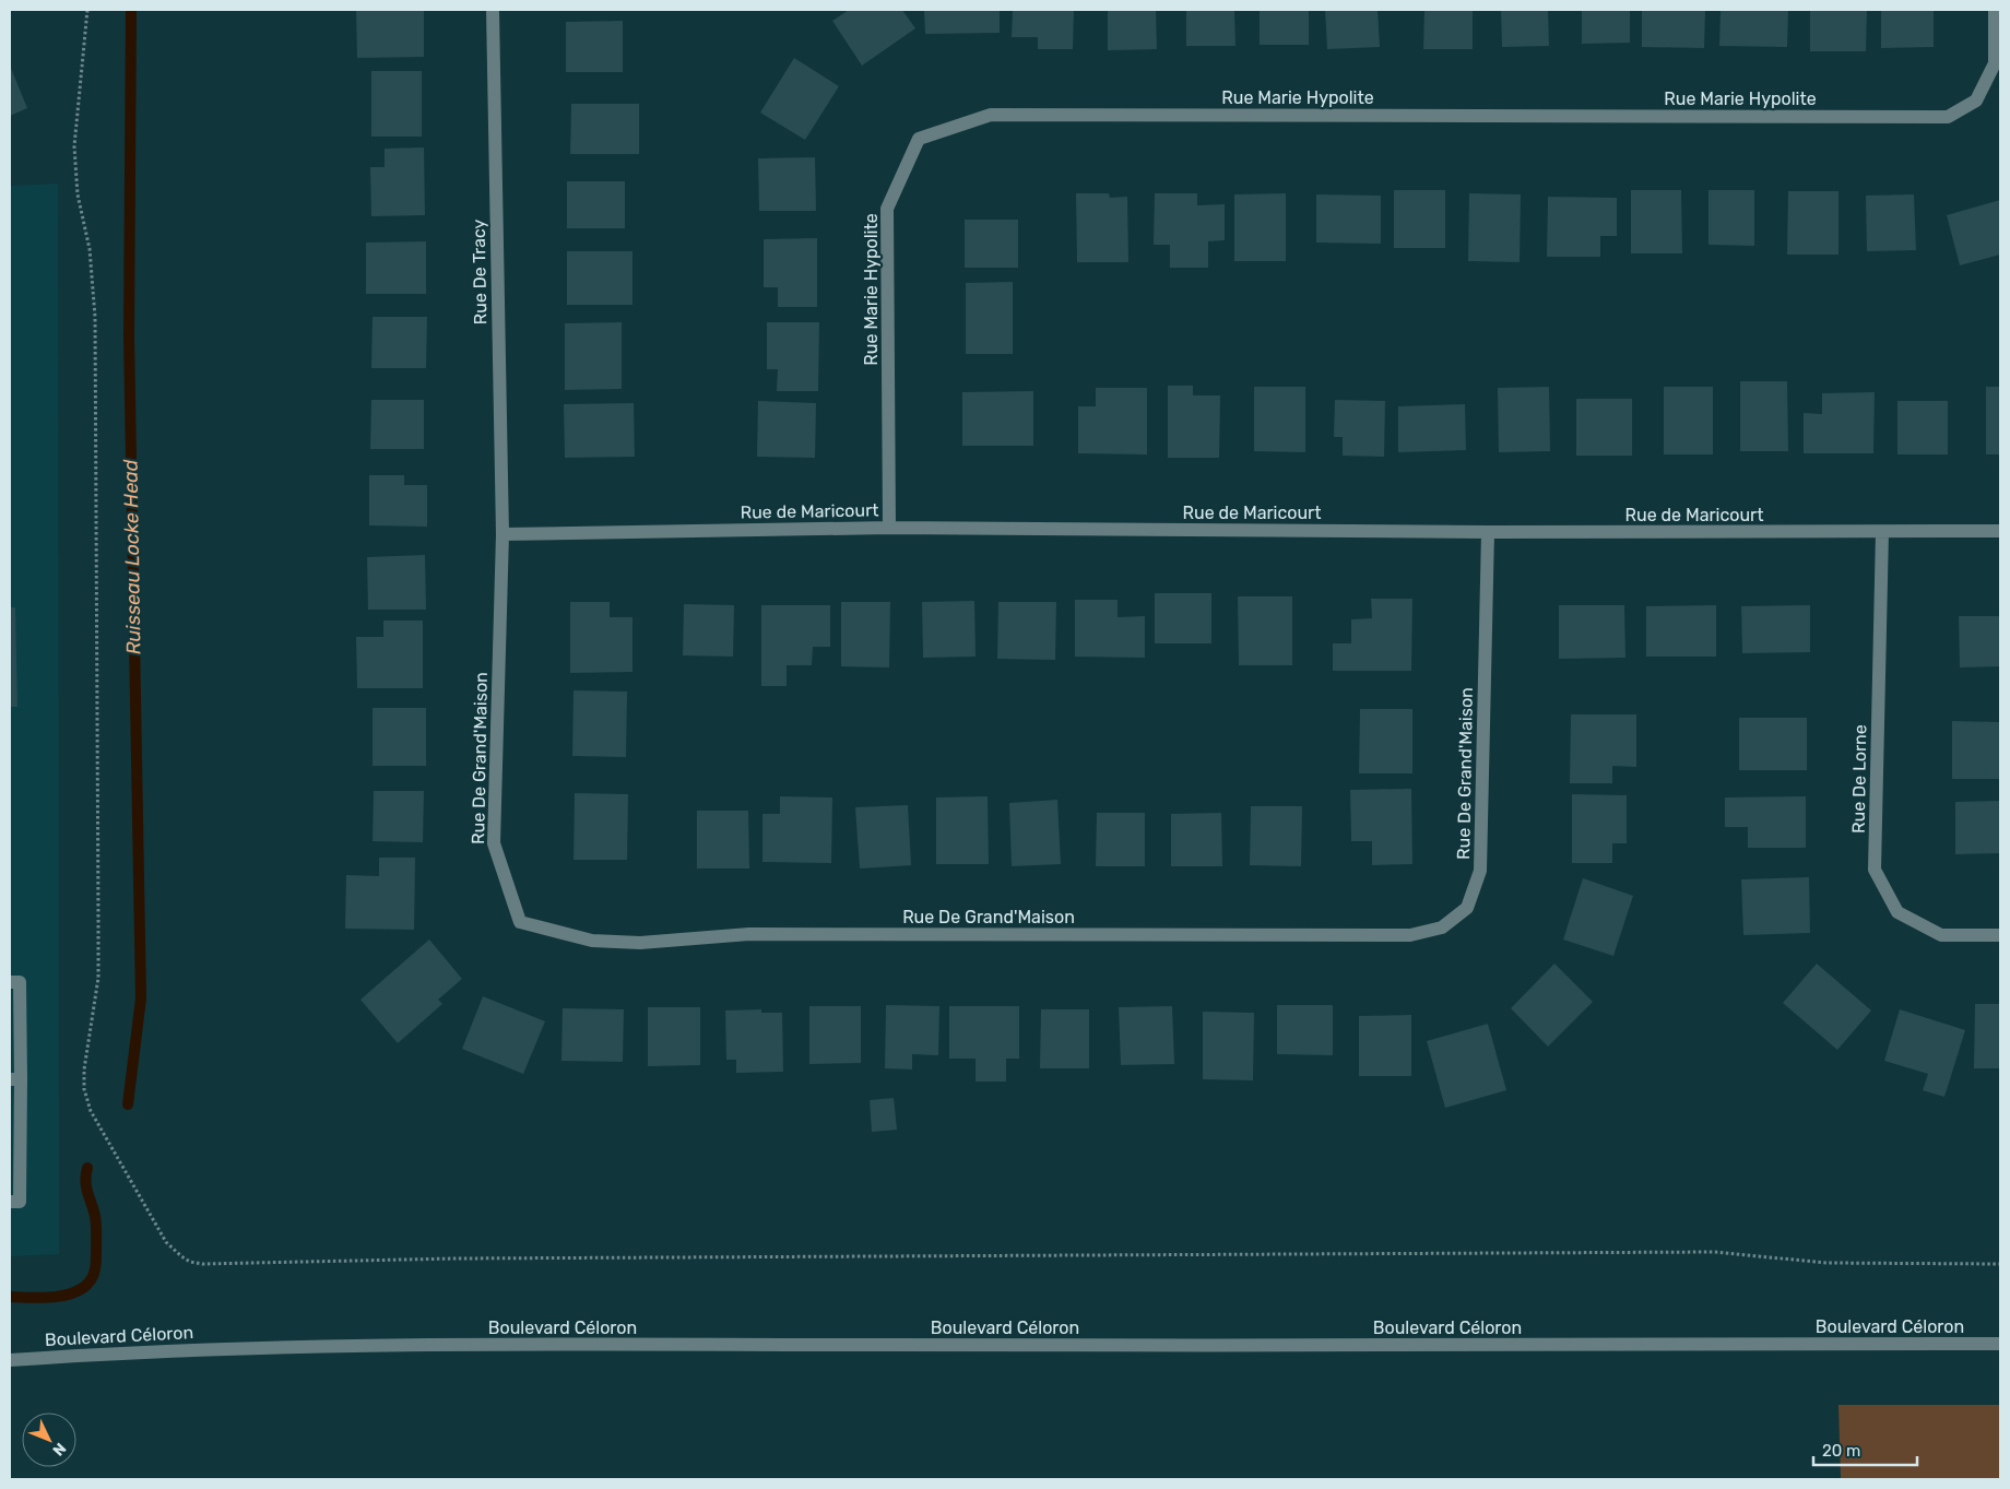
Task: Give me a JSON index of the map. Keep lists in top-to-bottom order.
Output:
{
  "streets": {
    "street": [
      "Rue Marie Hypolite",
      "Rue De Tracy",
      "Rue de Maricourt",
      "Rue De Grand'Maison",
      "Rue De Lorne",
      "Boulevard Céloron"
    ]
  },
  "crossings": [
    ["Rue Marie Hypolite", "Rue de Maricourt"],
    ["Rue De Tracy", "Rue de Maricourt"],
    ["Rue De Tracy", "Rue De Grand'Maison"],
    ["Rue de Maricourt", "Rue De Grand'Maison"],
    ["Rue de Maricourt", "Rue De Lorne"]
  ],
  "water": ["Ruisseau Locke Head"],
  "scale_bar": "20 m",
  "north": "bottom right"
}
